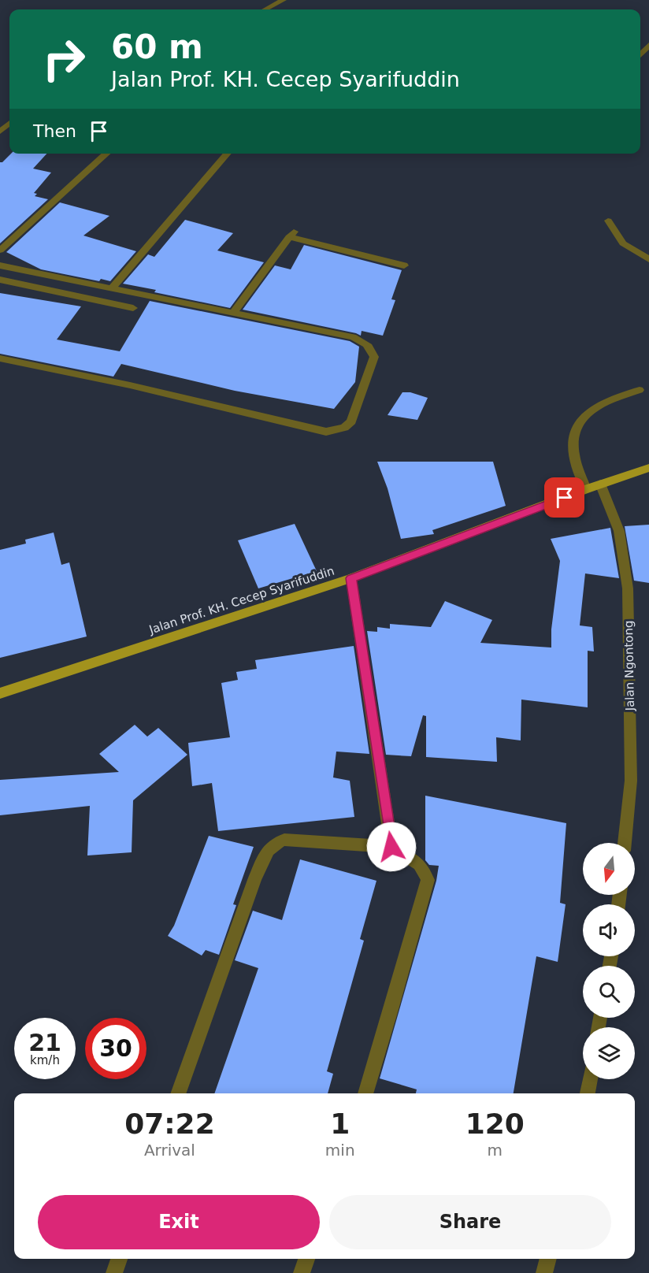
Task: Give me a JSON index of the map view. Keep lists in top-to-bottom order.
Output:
{
  "streets": {
    "main road": ["Jalan Prof. KH. Cecep Syarifuddin"],
    "street": ["Jalan Ngontong"]
  },
  "crossings": [
    ["Jalan Prof. KH. Cecep Syarifuddin", "Jalan Ngontong"]
  ],
  "north": "bottom",
  "page": {
    "turn": ["60 m", "Jalan Prof. KH. Cecep Syarifuddin"],
    "then": "Then",
    "speed": "21 km/h",
    "limit": "30",
    "eta": [
      "07:22",
      "Arrival",
      "1",
      "min",
      "120",
      "m"
    ],
    "buttons": ["Exit", "Share"]
  }
}
